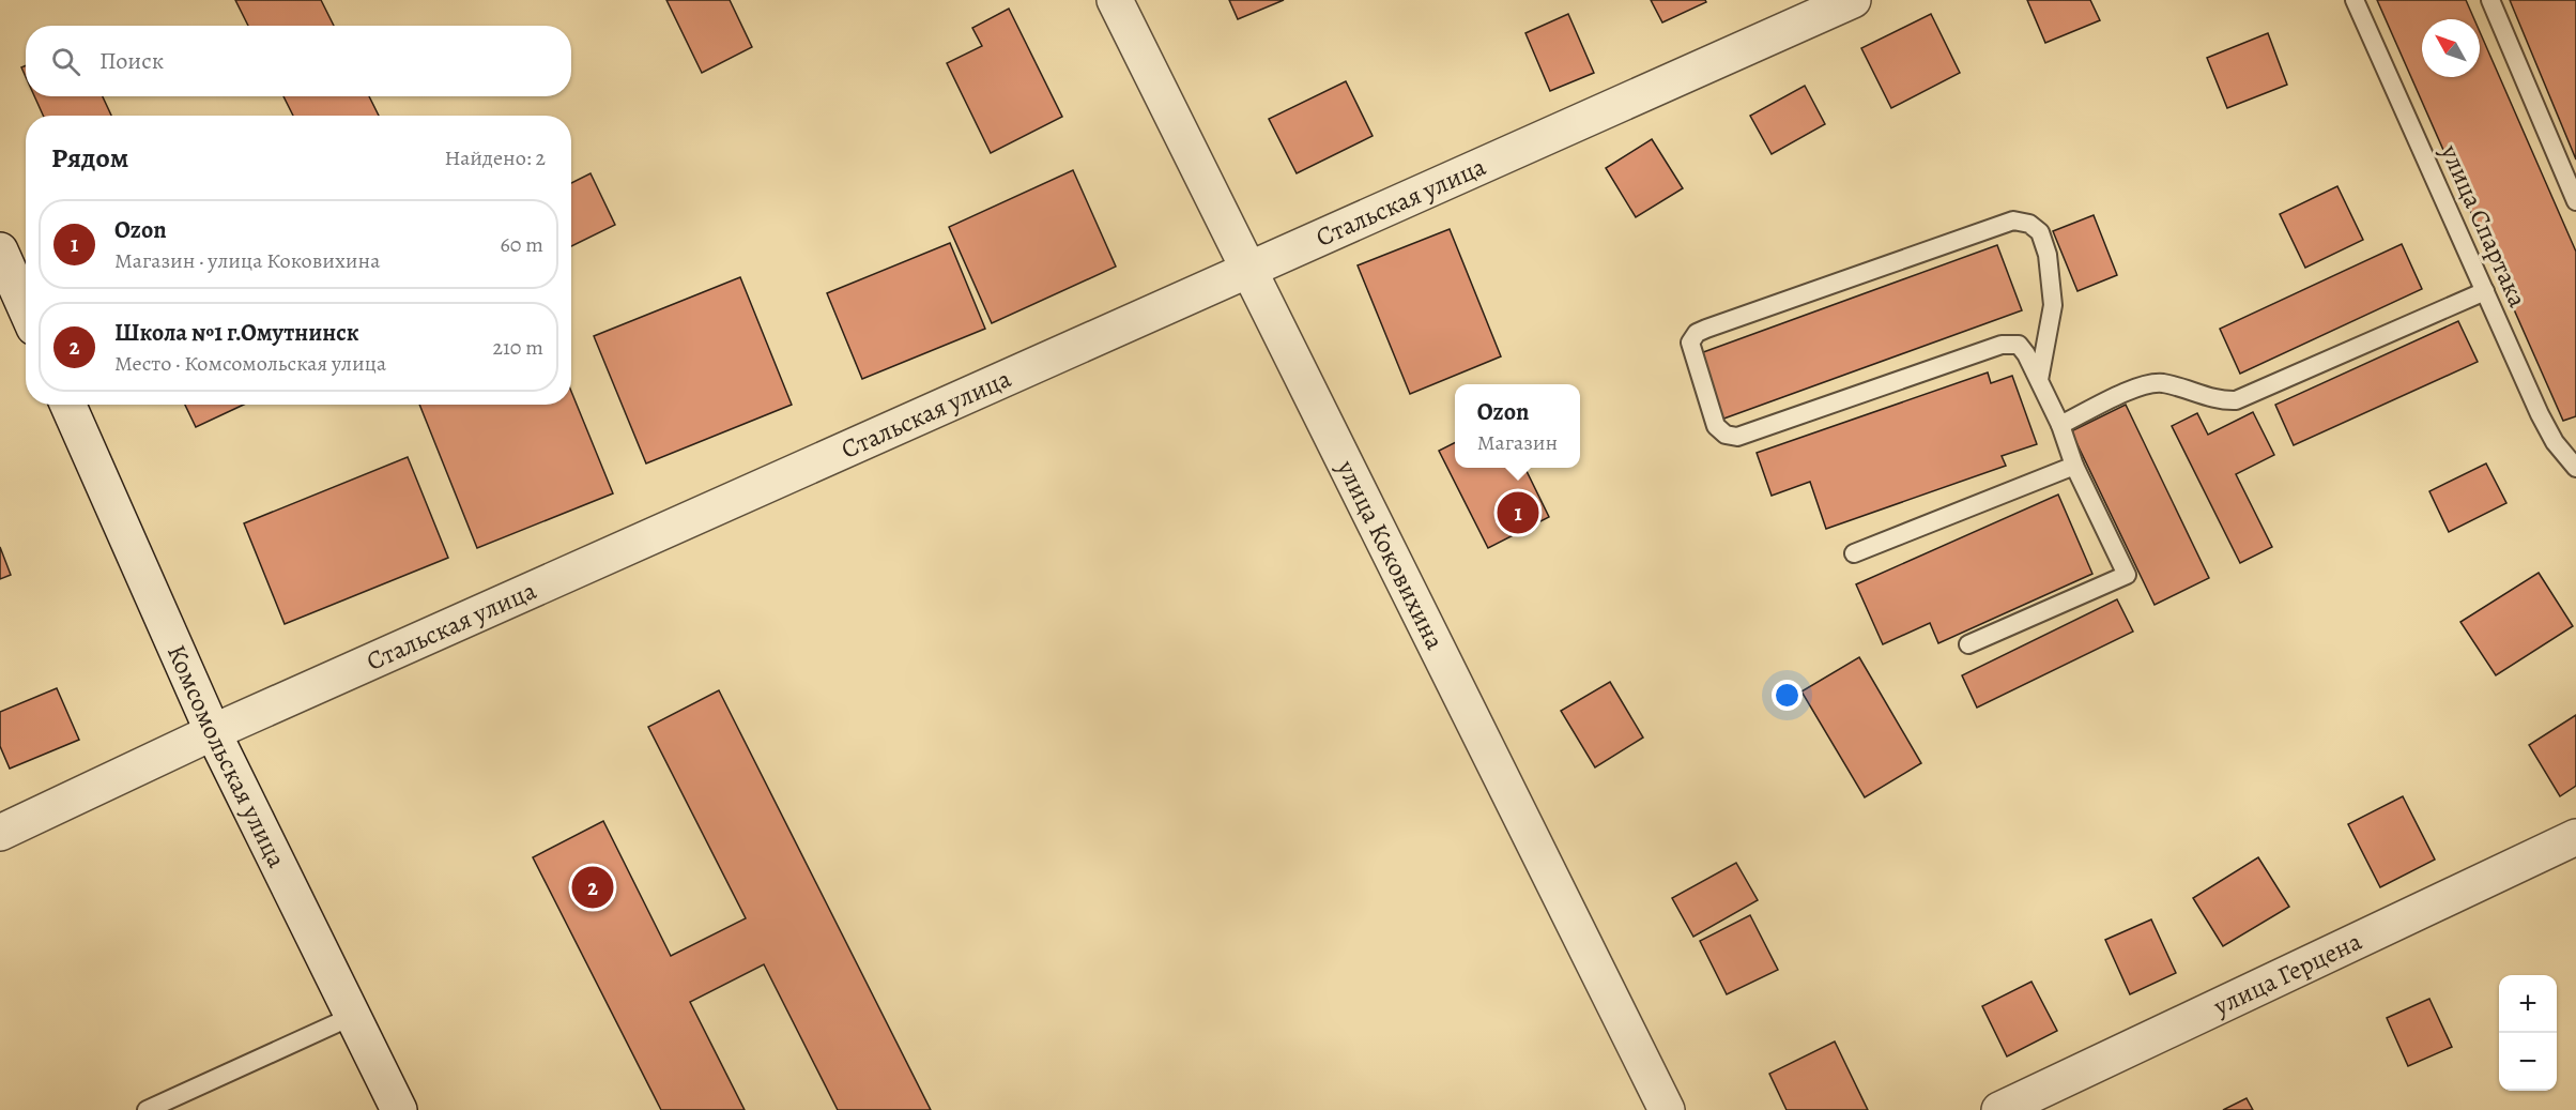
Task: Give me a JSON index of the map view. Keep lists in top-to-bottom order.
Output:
{
  "streets": {
    "street": [
      "Стальская улица",
      "улица Коковихина",
      "Комсомольская улица",
      "улица Герцена"
    ],
    "lane": ["улица Спартака"]
  },
  "crossings": [
    ["Стальская улица", "улица Коковихина"],
    ["Стальская улица", "Комсомольская улица"]
  ],
  "north": "top left",
  "page": {
    "search": "Поиск",
    "heading": ["Рядом", "Найдено: 2"],
    "list": [
      {
        "mark": "1",
        "name": "Ozon",
        "note": "Магазин · улица Коковихина",
        "value": "60 m"
      },
      {
        "mark": "2",
        "name": "Школа №1 г.Омутнинск",
        "note": "Место · Комсомольская улица",
        "value": "210 m"
      }
    ],
    "popup": ["Ozon", "Магазин"],
    "pins": ["1", "2"],
    "map_buttons": ["+", "−"]
  }
}
